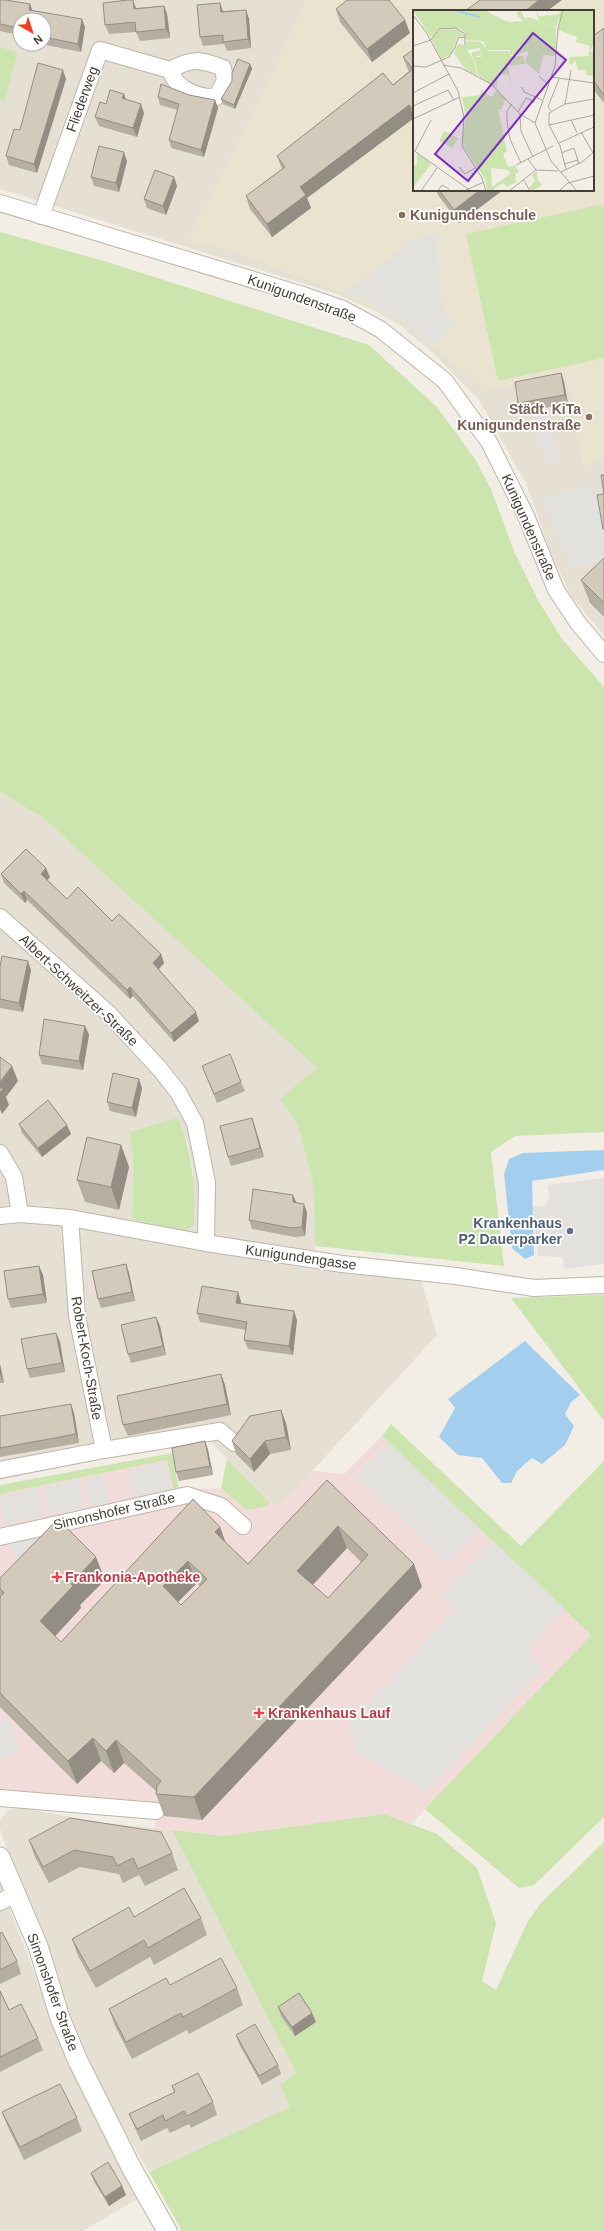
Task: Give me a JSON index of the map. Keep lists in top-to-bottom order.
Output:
{
  "streets": {
    "street": [
      "Fliederweg",
      "Kunigundenstraße",
      "Albert-Schweitzer-Straße",
      "Kunigundengasse",
      "Robert-Koch-Straße",
      "Simonshofer Straße"
    ]
  },
  "crossings": [
    ["Fliederweg", "Kunigundenstraße"],
    ["Albert-Schweitzer-Straße", "Kunigundengasse"],
    ["Kunigundengasse", "Robert-Koch-Straße"]
  ],
  "places": {
    "other": ["Kunigundenschule", "Städt. KiTa Kunigundenstraße", "Krankenhaus P2 Dauerparker"],
    "health": ["Frankonia-Apotheke", "Krankenhaus Lauf"]
  },
  "north": "bottom right"
}
